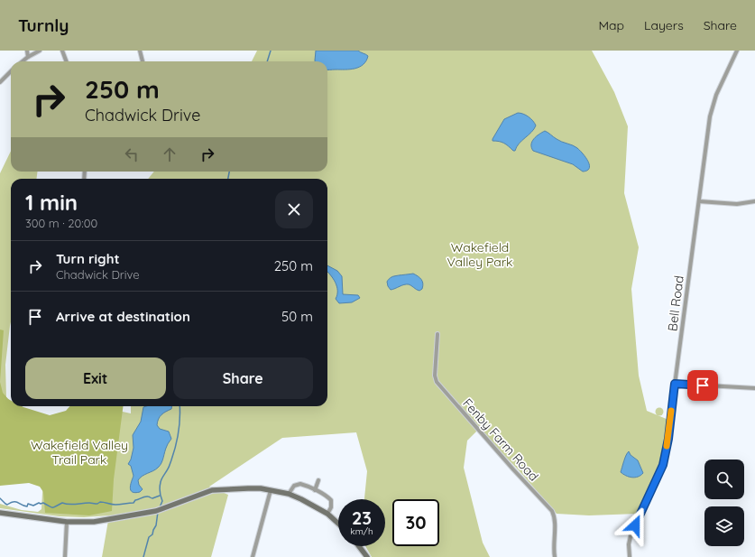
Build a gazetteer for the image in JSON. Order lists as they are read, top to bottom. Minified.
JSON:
{"streets":{"street":["Bell Road","Fenby Farm Road"]},"parks":["Wakefield Valley Park","Wakefield Valley Trail Park"],"page":{"header":"Turnly","nav":["Map","Layers","Share"],"turn":["250 m","Chadwick Drive"],"heading":["1 min","300 m · 20:00"],"list":[{"name":"Turn right","note":"Chadwick Drive","value":"250 m"},{"name":"Arrive at destination","value":"50 m"}],"buttons":["Exit","Share"],"speed":"23 km/h","limit":"30"}}
